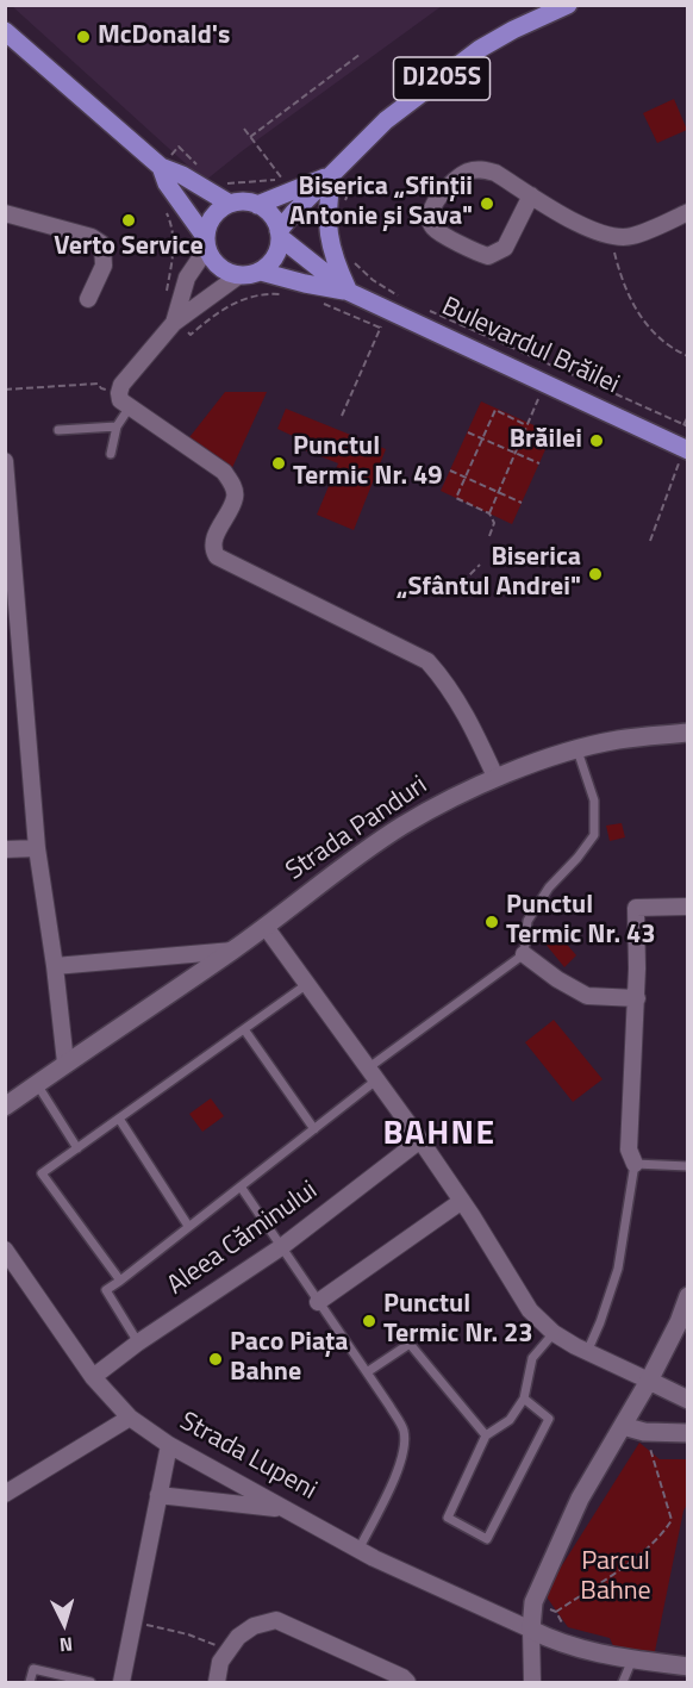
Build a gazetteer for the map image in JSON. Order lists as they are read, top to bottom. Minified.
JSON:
{"streets":{"main road":["DJ205S","Bulevardul Brăilei"],"street":["Strada Panduri","Aleea Căminului","Strada Lupeni"]},"crossings":[["Aleea Căminului","Strada Lupeni"]],"districts":["BAHNE"],"parks":["Parcul Bahne"],"places":["McDonald's","Biserica „Sfinții Antonie și Sava\"","Verto Service","Brăilei","Punctul Termic Nr. 49","Biserica „Sfântul Andrei\"","Punctul Termic Nr. 43","Punctul Termic Nr. 23","Paco Piața Bahne"],"north":"bottom"}
